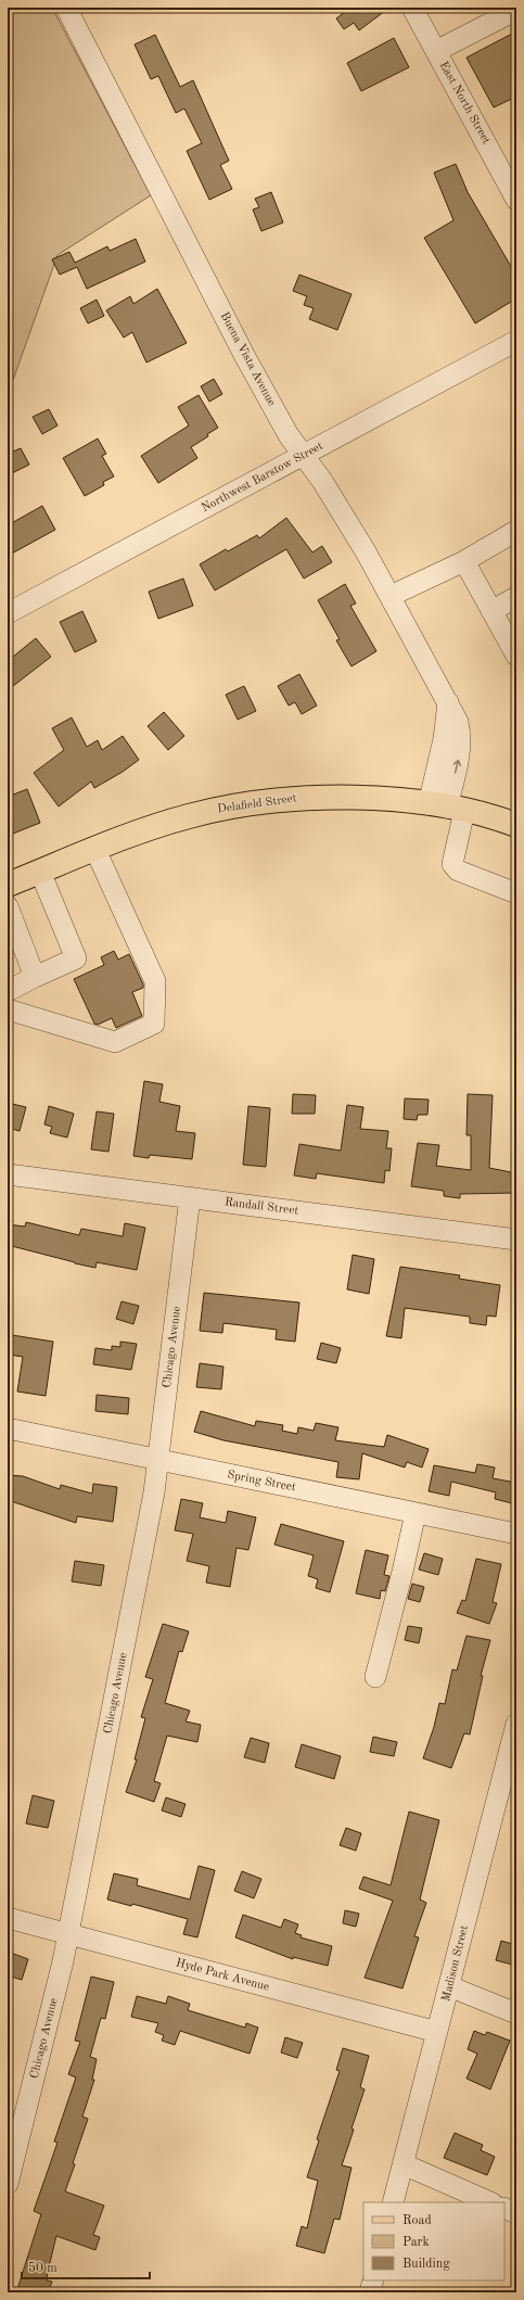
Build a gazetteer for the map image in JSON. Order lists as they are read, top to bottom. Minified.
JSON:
{"streets":{"main road":["Delafield Street"],"street":["East North Street","Buena Vista Avenue","Northwest Barstow Street","Randall Street","Chicago Avenue","Spring Street","Madison Street","Hyde Park Avenue"]},"crossings":[["Buena Vista Avenue","Northwest Barstow Street"],["Buena Vista Avenue","Delafield Street"],["Randall Street","Chicago Avenue"],["Chicago Avenue","Spring Street"],["Chicago Avenue","Hyde Park Avenue"],["Madison Street","Hyde Park Avenue"]],"legend":["Road","Park","Building"],"scale_bar":"50 m"}
